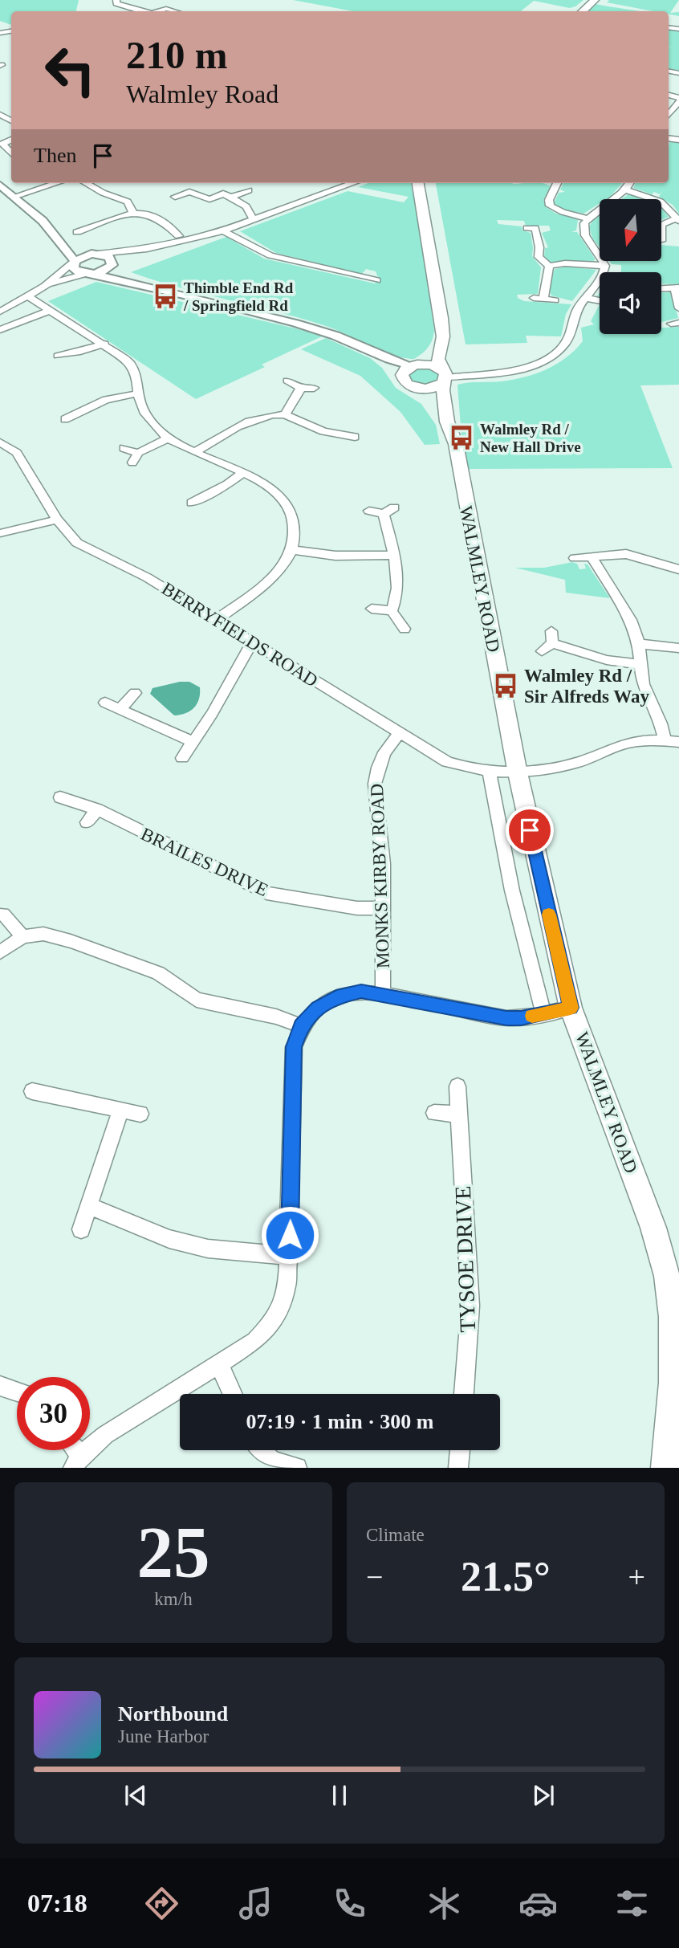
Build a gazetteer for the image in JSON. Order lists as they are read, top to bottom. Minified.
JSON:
{"streets":{"main road":["WALMLEY ROAD"],"street":["BERRYFIELDS ROAD","BRAILES DRIVE","MONKS KIRBY ROAD","TYSOE DRIVE"]},"crossings":[["WALMLEY ROAD","BERRYFIELDS ROAD"],["BERRYFIELDS ROAD","MONKS KIRBY ROAD"],["BRAILES DRIVE","MONKS KIRBY ROAD"]],"places":{"bus stop":["Thimble End Rd / Springfield Rd","Walmley Rd / New Hall Drive","Walmley Rd / Sir Alfreds Way"]},"north":"bottom","page":{"turn":["210 m","Walmley Road"],"then":"Then","limit":"30","trip":"07:19 · 1 min · 300 m","tile":[["25","km/h"],"Climate"],"heat":["−","21.5°","+"],"song":["Northbound","June Harbor"],"tabs":"07:18"}}
